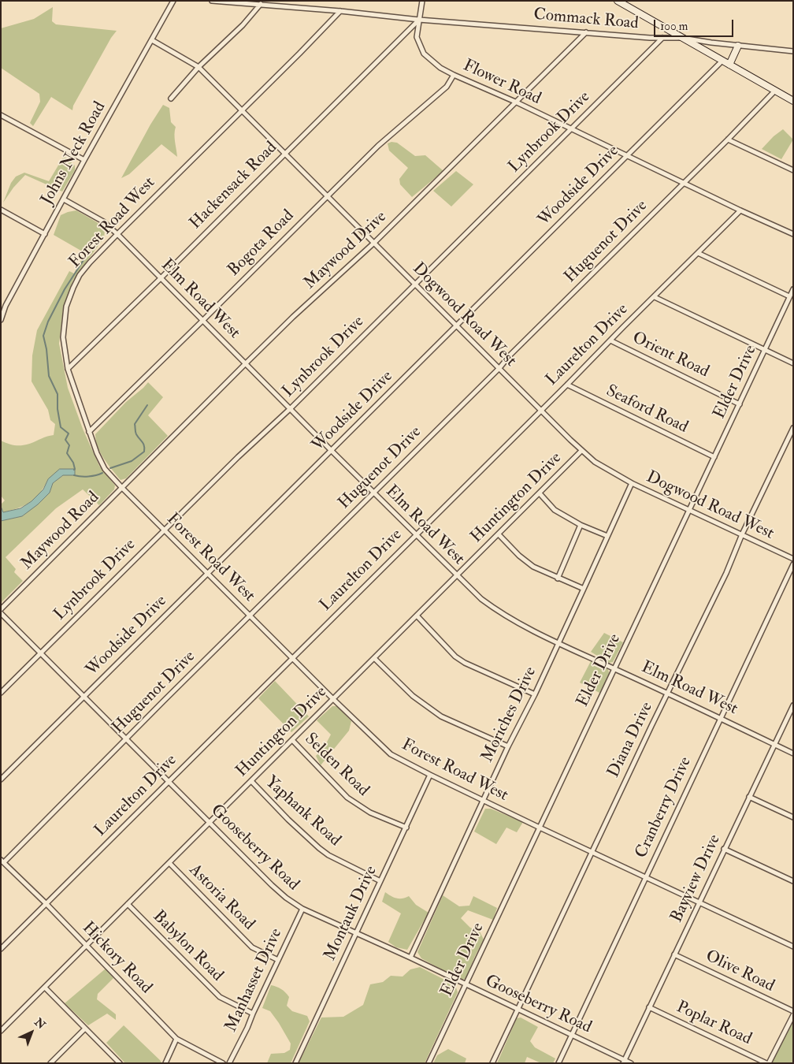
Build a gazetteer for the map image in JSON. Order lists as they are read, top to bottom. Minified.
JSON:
{"streets":{"street":["Commack Road","Flower Road","Lynbrook Drive","Johns Neck Road","Hackensack Road","Woodside Drive","Forest Road West","Huguenot Drive","Bogota Road","Maywood Drive","Elm Road West","Dogwood Road West","Laurelton Drive","Orient Road","Elder Drive","Seaford Road","Huntington Drive","Maywood Road","Moriches Drive","Diana Drive","Selden Road","Cranberry Drive","Yaphank Road","Gooseberry Road","Bayview Drive","Astoria Road","Montauk Drive","Babylon Road","Hickory Road","Olive Road","Manhasset Drive","Poplar Road"]},"crossings":[["Commack Road","Flower Road"],["Commack Road","Lynbrook Drive"],["Commack Road","Hackensack Road"],["Commack Road","Forest Road West"],["Commack Road","Maywood Drive"],["Flower Road","Lynbrook Drive"],["Flower Road","Hackensack Road"],["Flower Road","Woodside Drive"],["Flower Road","Huguenot Drive"],["Flower Road","Bogota Road"],["Flower Road","Maywood Drive"],["Flower Road","Laurelton Drive"],["Lynbrook Drive","Forest Road West"],["Lynbrook Drive","Elm Road West"],["Lynbrook Drive","Dogwood Road West"],["Lynbrook Drive","Gooseberry Road"],["Johns Neck Road","Elm Road West"],["Johns Neck Road","Dogwood Road West"],["Hackensack Road","Forest Road West"],["Hackensack Road","Elm Road West"],["Hackensack Road","Dogwood Road West"],["Woodside Drive","Forest Road West"],["Woodside Drive","Elm Road West"],["Woodside Drive","Dogwood Road West"],["Woodside Drive","Gooseberry Road"],["Forest Road West","Huguenot Drive"],["Forest Road West","Bogota Road"],["Forest Road West","Maywood Drive"],["Forest Road West","Elm Road West"],["Forest Road West","Dogwood Road West"],["Forest Road West","Laurelton Drive"],["Forest Road West","Elder Drive"],["Forest Road West","Huntington Drive"],["Forest Road West","Maywood Road"],["Forest Road West","Moriches Drive"],["Forest Road West","Diana Drive"],["Forest Road West","Cranberry Drive"],["Forest Road West","Bayview Drive"],["Forest Road West","Montauk Drive"],["Huguenot Drive","Elm Road West"],["Huguenot Drive","Dogwood Road West"],["Huguenot Drive","Gooseberry Road"],["Huguenot Drive","Hickory Road"],["Bogota Road","Elm Road West"],["Bogota Road","Dogwood Road West"],["Maywood Drive","Elm Road West"],["Maywood Drive","Dogwood Road West"],["Maywood Drive","Maywood Road"],["Elm Road West","Laurelton Drive"],["Elm Road West","Elder Drive"],["Elm Road West","Huntington Drive"],["Elm Road West","Moriches Drive"],["Elm Road West","Diana Drive"],["Elm Road West","Cranberry Drive"],["Elm Road West","Bayview Drive"],["Dogwood Road West","Laurelton Drive"],["Dogwood Road West","Elder Drive"],["Dogwood Road West","Huntington Drive"],["Dogwood Road West","Moriches Drive"],["Dogwood Road West","Diana Drive"],["Laurelton Drive","Orient Road"],["Laurelton Drive","Seaford Road"],["Laurelton Drive","Gooseberry Road"],["Laurelton Drive","Hickory Road"],["Orient Road","Elder Drive"],["Elder Drive","Seaford Road"],["Elder Drive","Gooseberry Road"],["Huntington Drive","Selden Road"],["Huntington Drive","Yaphank Road"],["Huntington Drive","Gooseberry Road"],["Huntington Drive","Astoria Road"],["Huntington Drive","Babylon Road"],["Huntington Drive","Hickory Road"],["Moriches Drive","Gooseberry Road"],["Diana Drive","Gooseberry Road"],["Selden Road","Montauk Drive"],["Cranberry Drive","Gooseberry Road"],["Yaphank Road","Montauk Drive"],["Gooseberry Road","Bayview Drive"],["Gooseberry Road","Montauk Drive"],["Gooseberry Road","Manhasset Drive"],["Bayview Drive","Olive Road"],["Bayview Drive","Poplar Road"],["Astoria Road","Manhasset Drive"],["Babylon Road","Manhasset Drive"]],"scale_bar":"100 m","north":"top right"}
